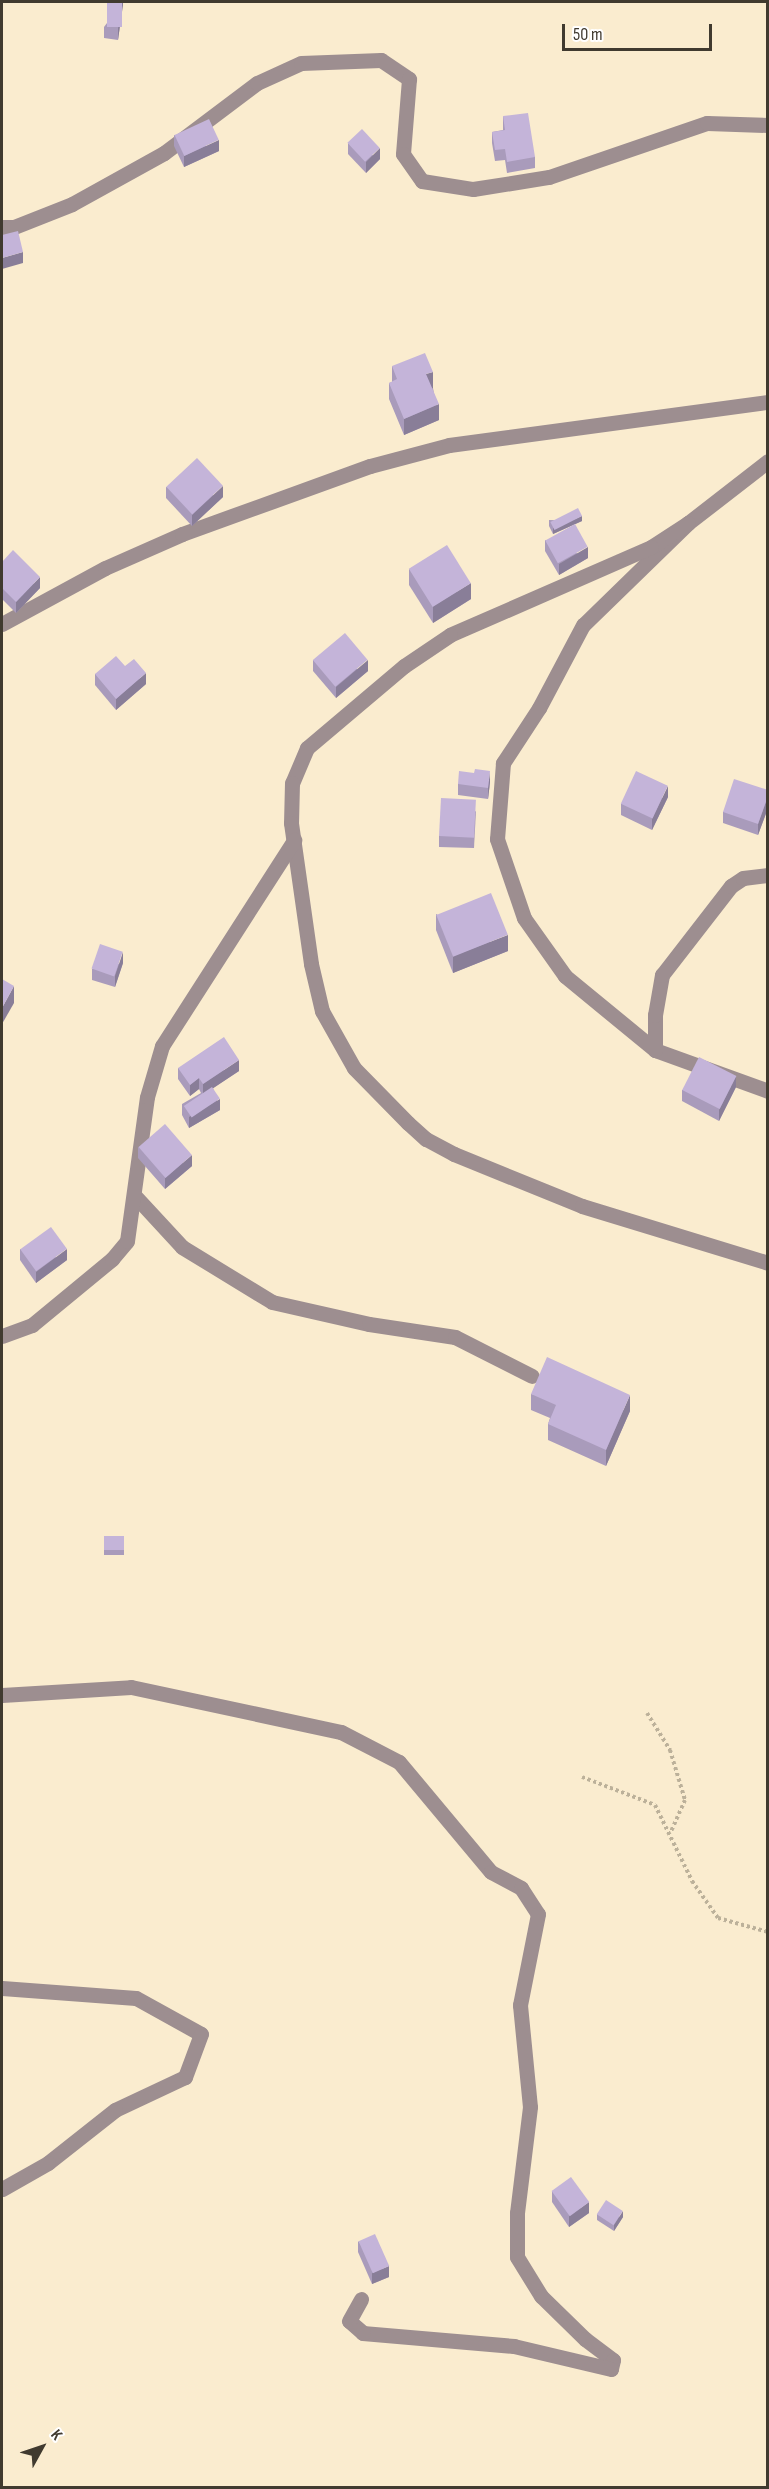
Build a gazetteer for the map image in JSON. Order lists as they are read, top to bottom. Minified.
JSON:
{"scale_bar":"50 m","north":"top right"}
